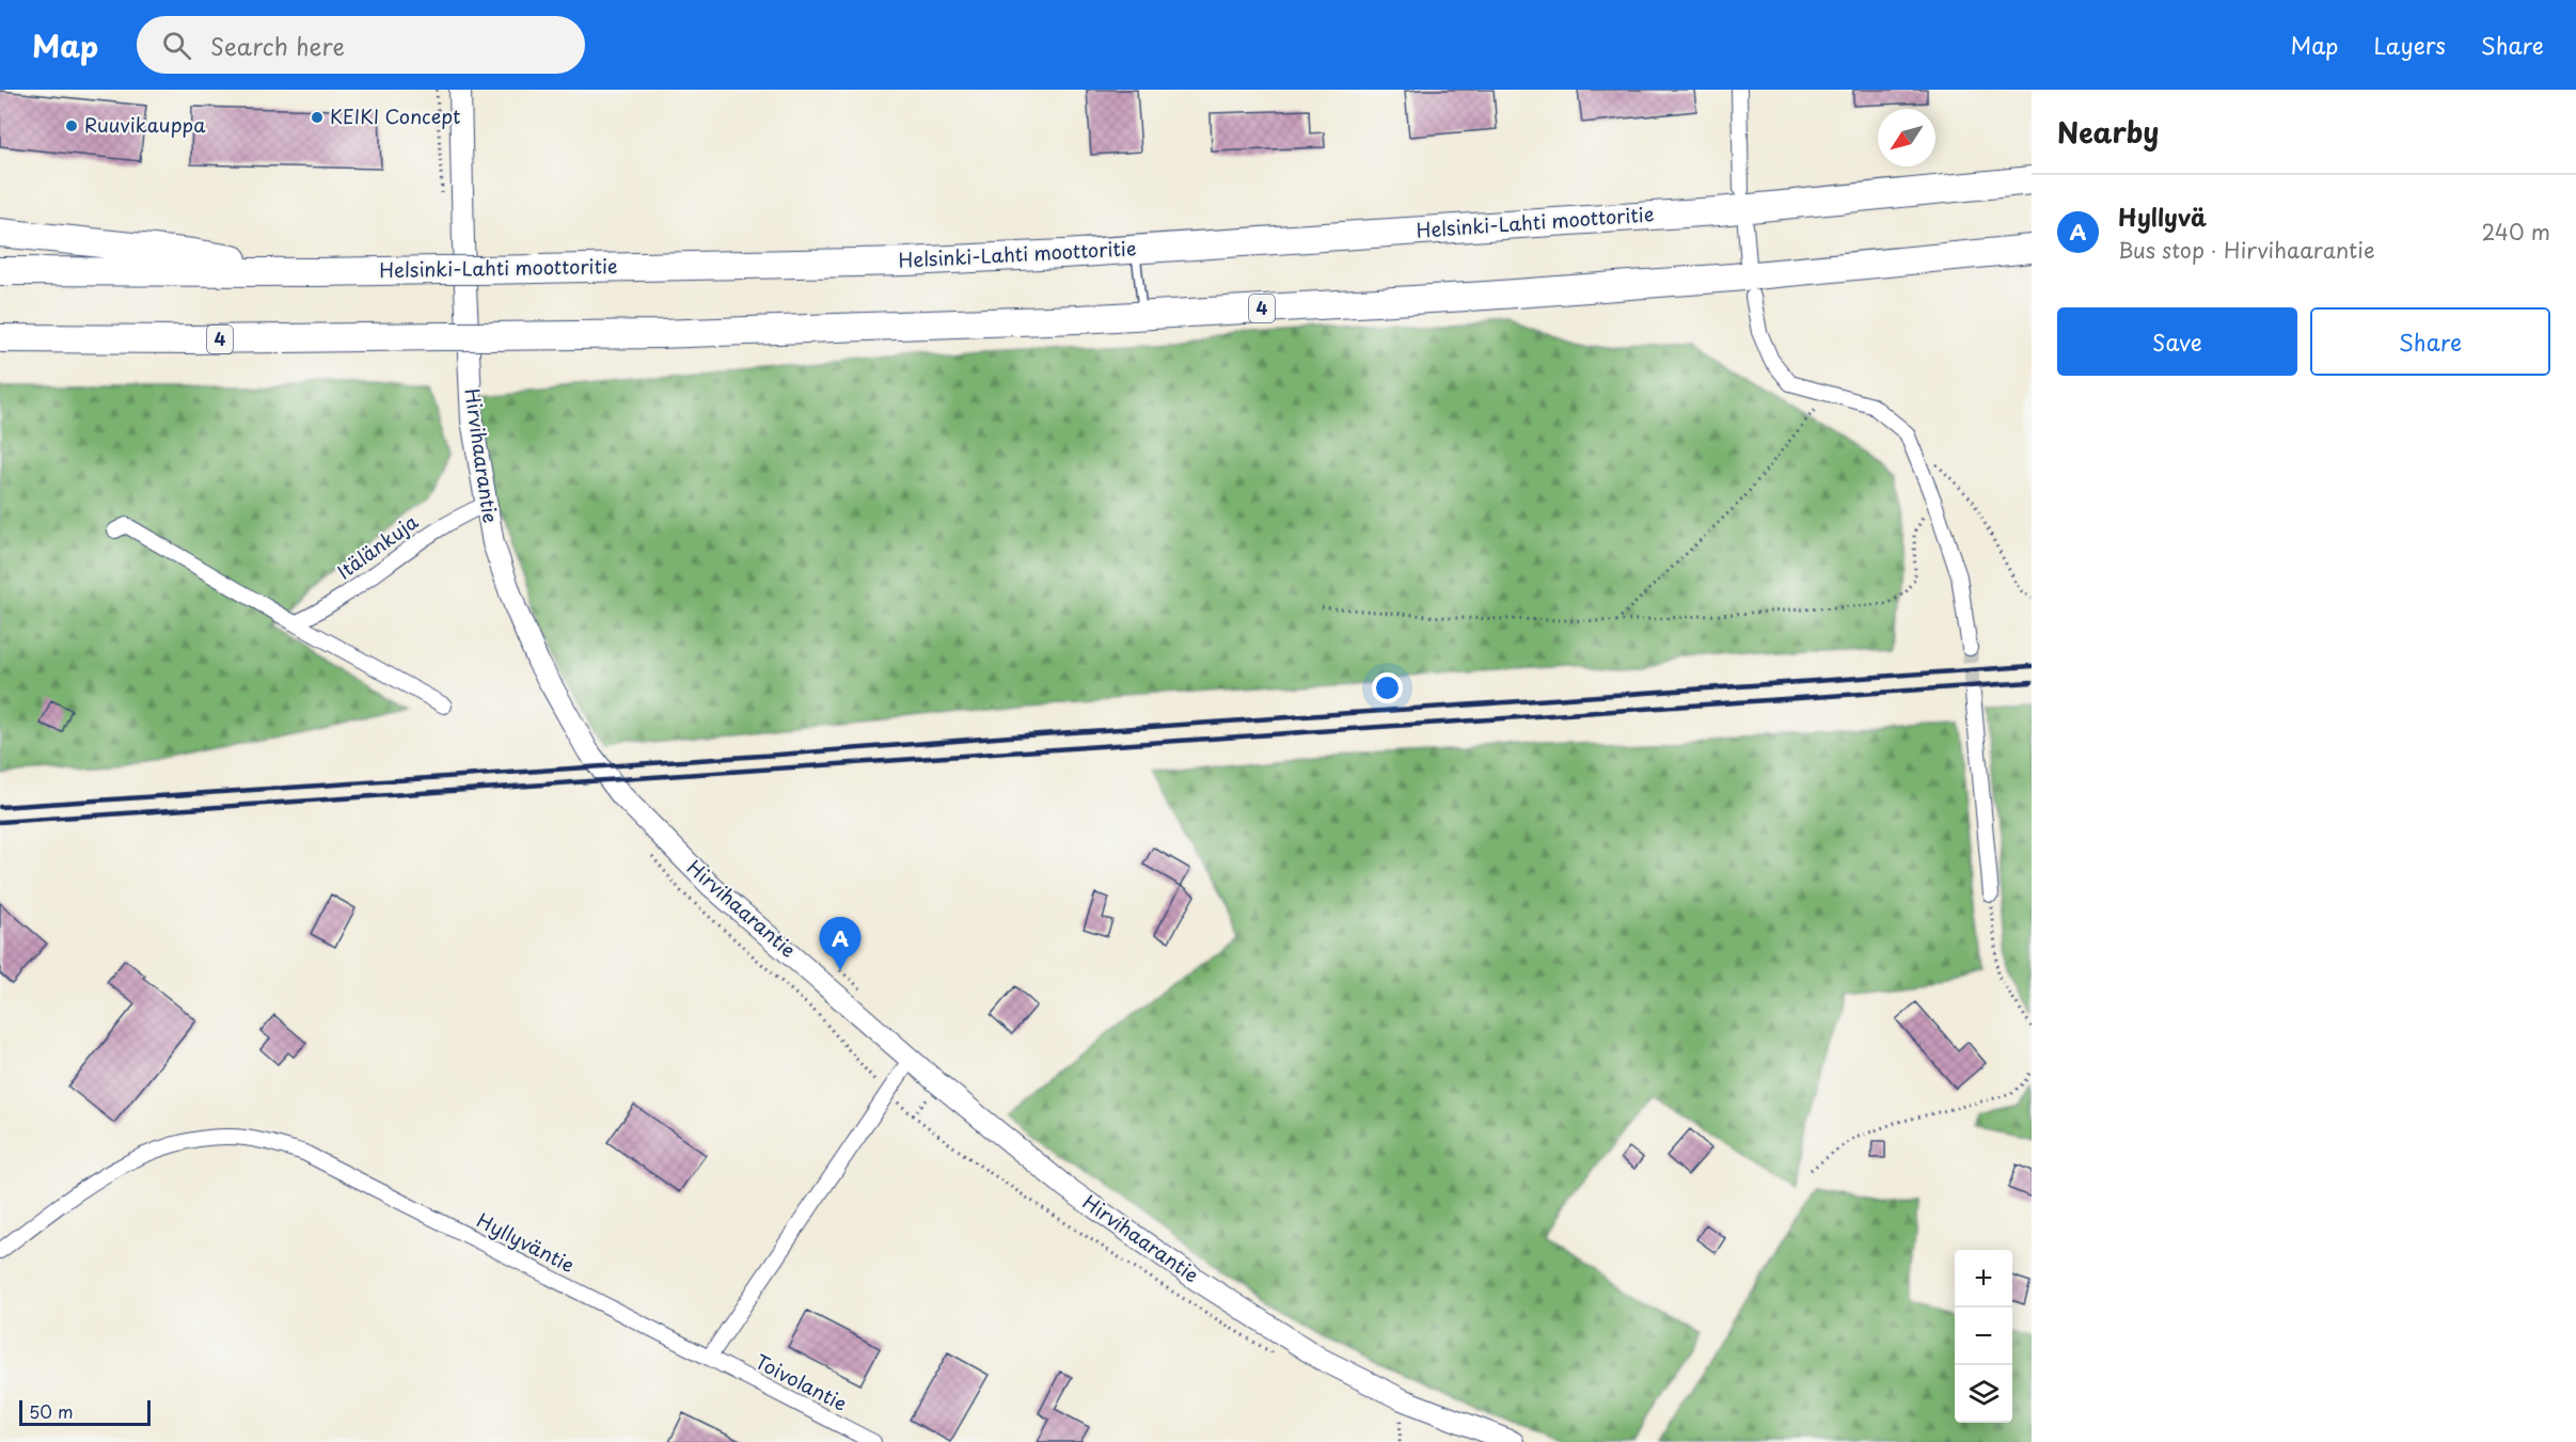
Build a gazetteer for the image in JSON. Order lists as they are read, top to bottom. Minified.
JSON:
{"streets":{"highway":["Helsinki-Lahti moottoritie","4"],"street":["Hirvihaarantie","Itälänkuja","Hyllyväntie","Toivolantie"]},"crossings":[["Hirvihaarantie","Itälänkuja"],["Hyllyväntie","Toivolantie"]],"places":["KEIKI Concept","Ruuvikauppa"],"scale_bar":"50 m","north":"bottom left","page":{"header":"Map","search":"Search here","nav":["Map","Layers","Share"],"heading":"Nearby","list":[{"mark":"A","name":"Hyllyvä","note":"Bus stop · Hirvihaarantie","value":"240 m"}],"buttons":["Save","Share"],"pins":"A","map_buttons":["+","−"],"scale":"50 m"}}
